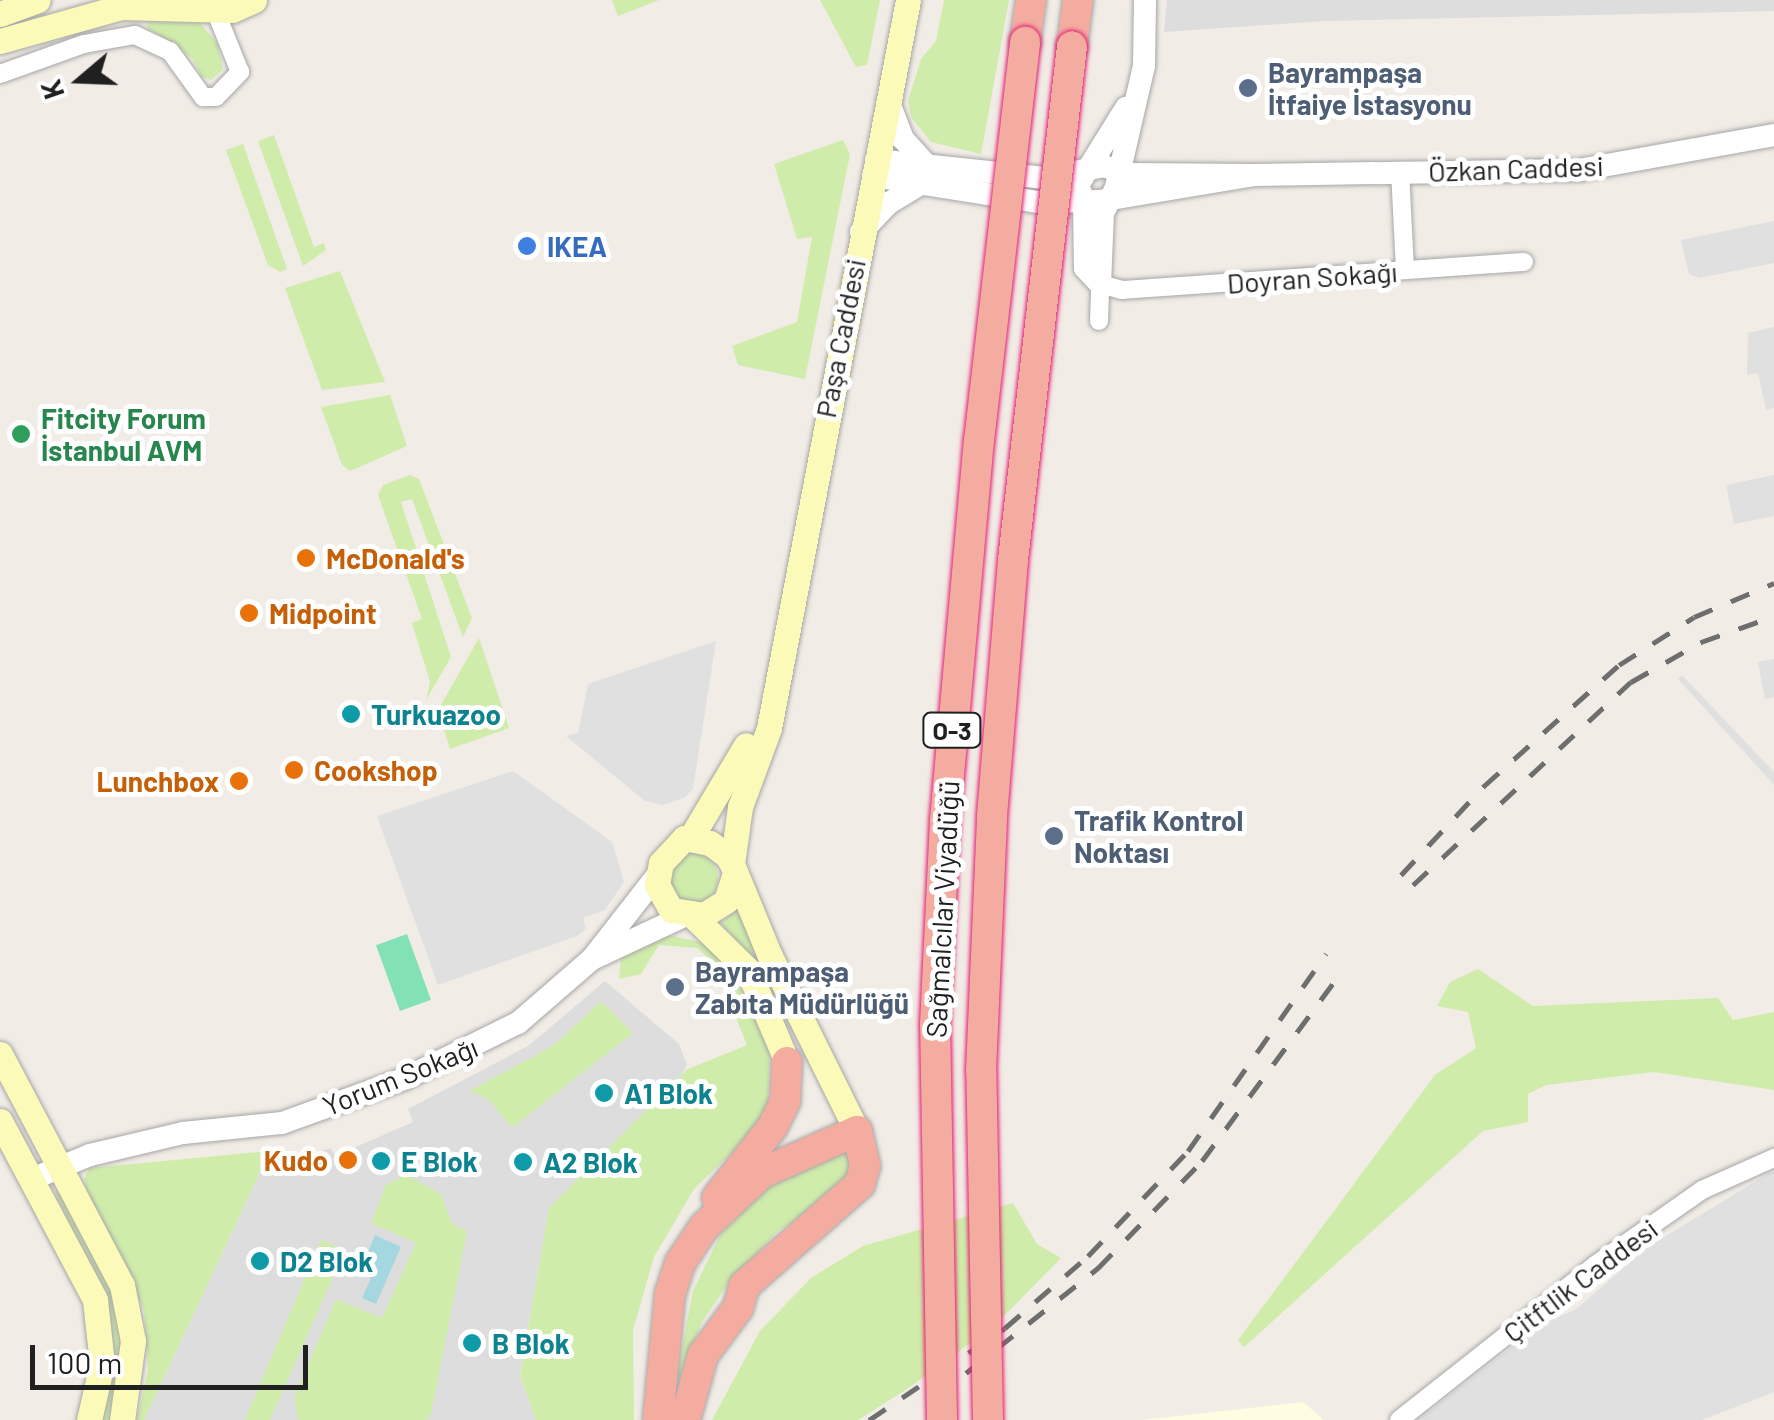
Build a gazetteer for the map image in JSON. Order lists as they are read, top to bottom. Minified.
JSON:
{"streets":{"highway":["O-3","Sağmalcılar Viyadüğü"],"main road":["Paşa Caddesi"],"street":["Özkan Caddesi","Doyran Sokağı","Yorum Sokağı","Çitftlik Caddesi"]},"crossings":[["Paşa Caddesi","Yorum Sokağı"]],"places":["Bayrampaşa İtfaiye İstasyonu","IKEA","Fitcity Forum İstanbul AVM","McDonald's","Midpoint","Turkuazoo","Cookshop","Lunchbox","Trafik Kontrol Noktası","Bayrampaşa Zabıta Müdürlüğü","A1 Blok","Kudo","E Blok","A2 Blok","D2 Blok","B Blok"],"scale_bar":"100 m","north":"left"}
